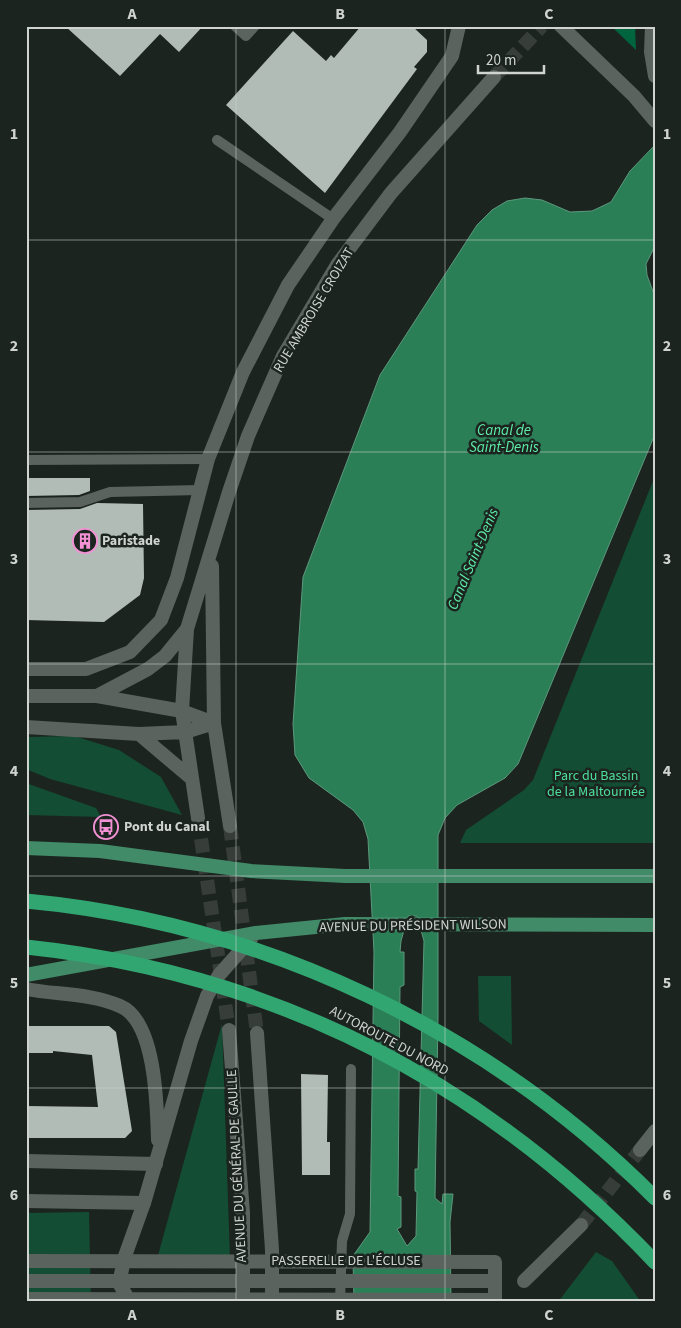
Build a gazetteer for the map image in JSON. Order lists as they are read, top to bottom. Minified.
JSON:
{"streets":{"highway":["AUTOROUTE DU NORD"],"main road":["AVENUE DU PRÉSIDENT WILSON"],"street":["RUE AMBROISE CROIZAT","AVENUE DU GÉNÉRAL DE GAULLE","PASSERELLE DE L'ÉCLUSE"]},"water":["Canal de Saint-Denis","Canal Saint-Denis"],"parks":["Parc du Bassin de la Maltournée"],"places":{"building":["Paristade"],"bus stop":["Pont du Canal"]},"scale_bar":"20 m","grid":{"columns":["A","B","C"],"rows":["1","2","3","4","5","6"]}}
